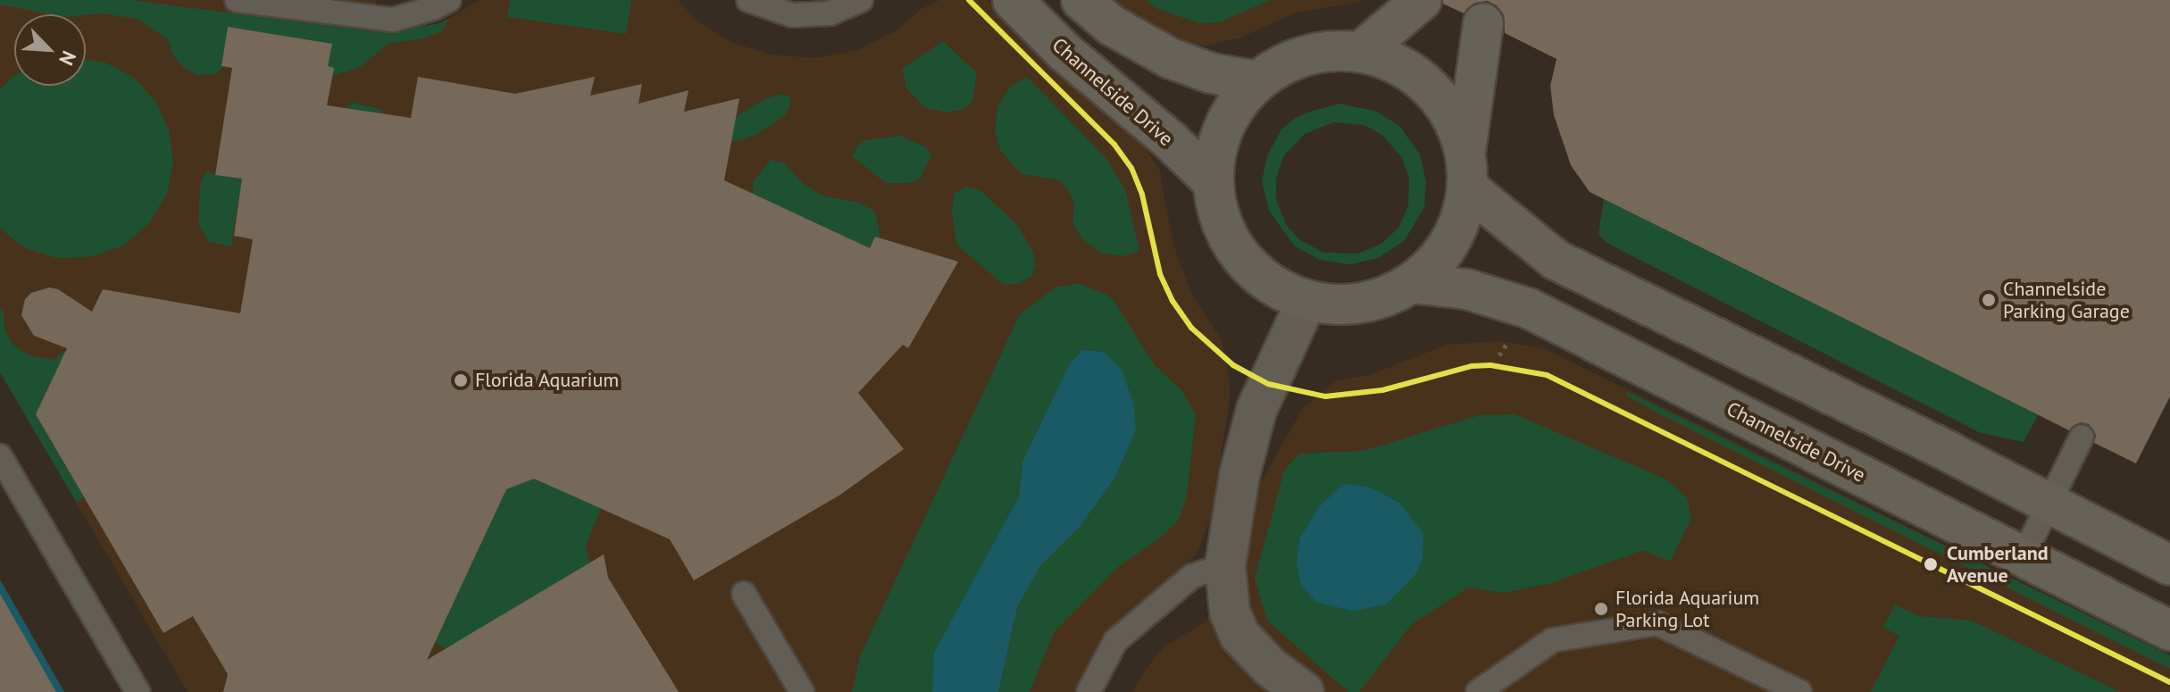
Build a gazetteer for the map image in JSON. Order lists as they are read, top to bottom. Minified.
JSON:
{"streets":{"main road":["Channelside Drive"]},"places":["Channelside Parking Garage","Florida Aquarium","Cumberland Avenue","Florida Aquarium Parking Lot"],"north":"bottom right"}
